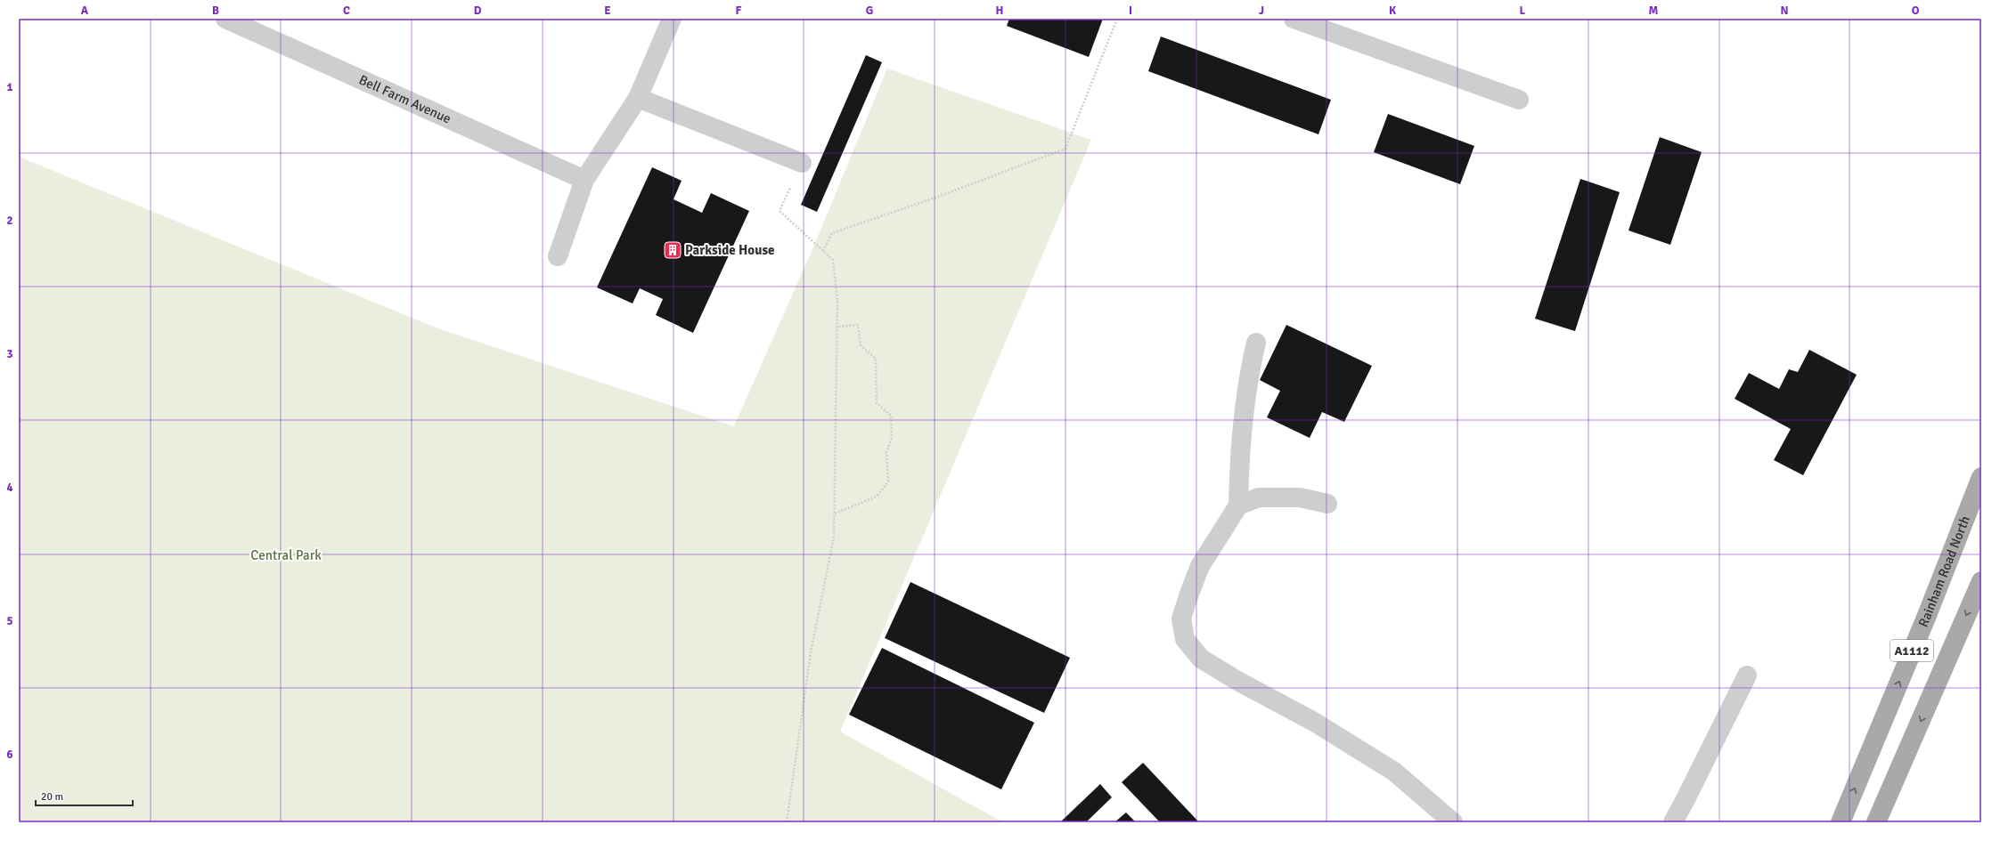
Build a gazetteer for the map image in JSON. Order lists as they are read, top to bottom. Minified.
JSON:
{"streets":{"main road":["Rainham Road North","A1112"],"street":["Bell Farm Avenue"]},"parks":["Central Park"],"places":{"building":["Parkside House"]},"scale_bar":"20 m","grid":{"columns":["A","B","C","D","E","F","G","H","I","J","K","L","M","N","O"],"rows":["1","2","3","4","5","6"]}}
